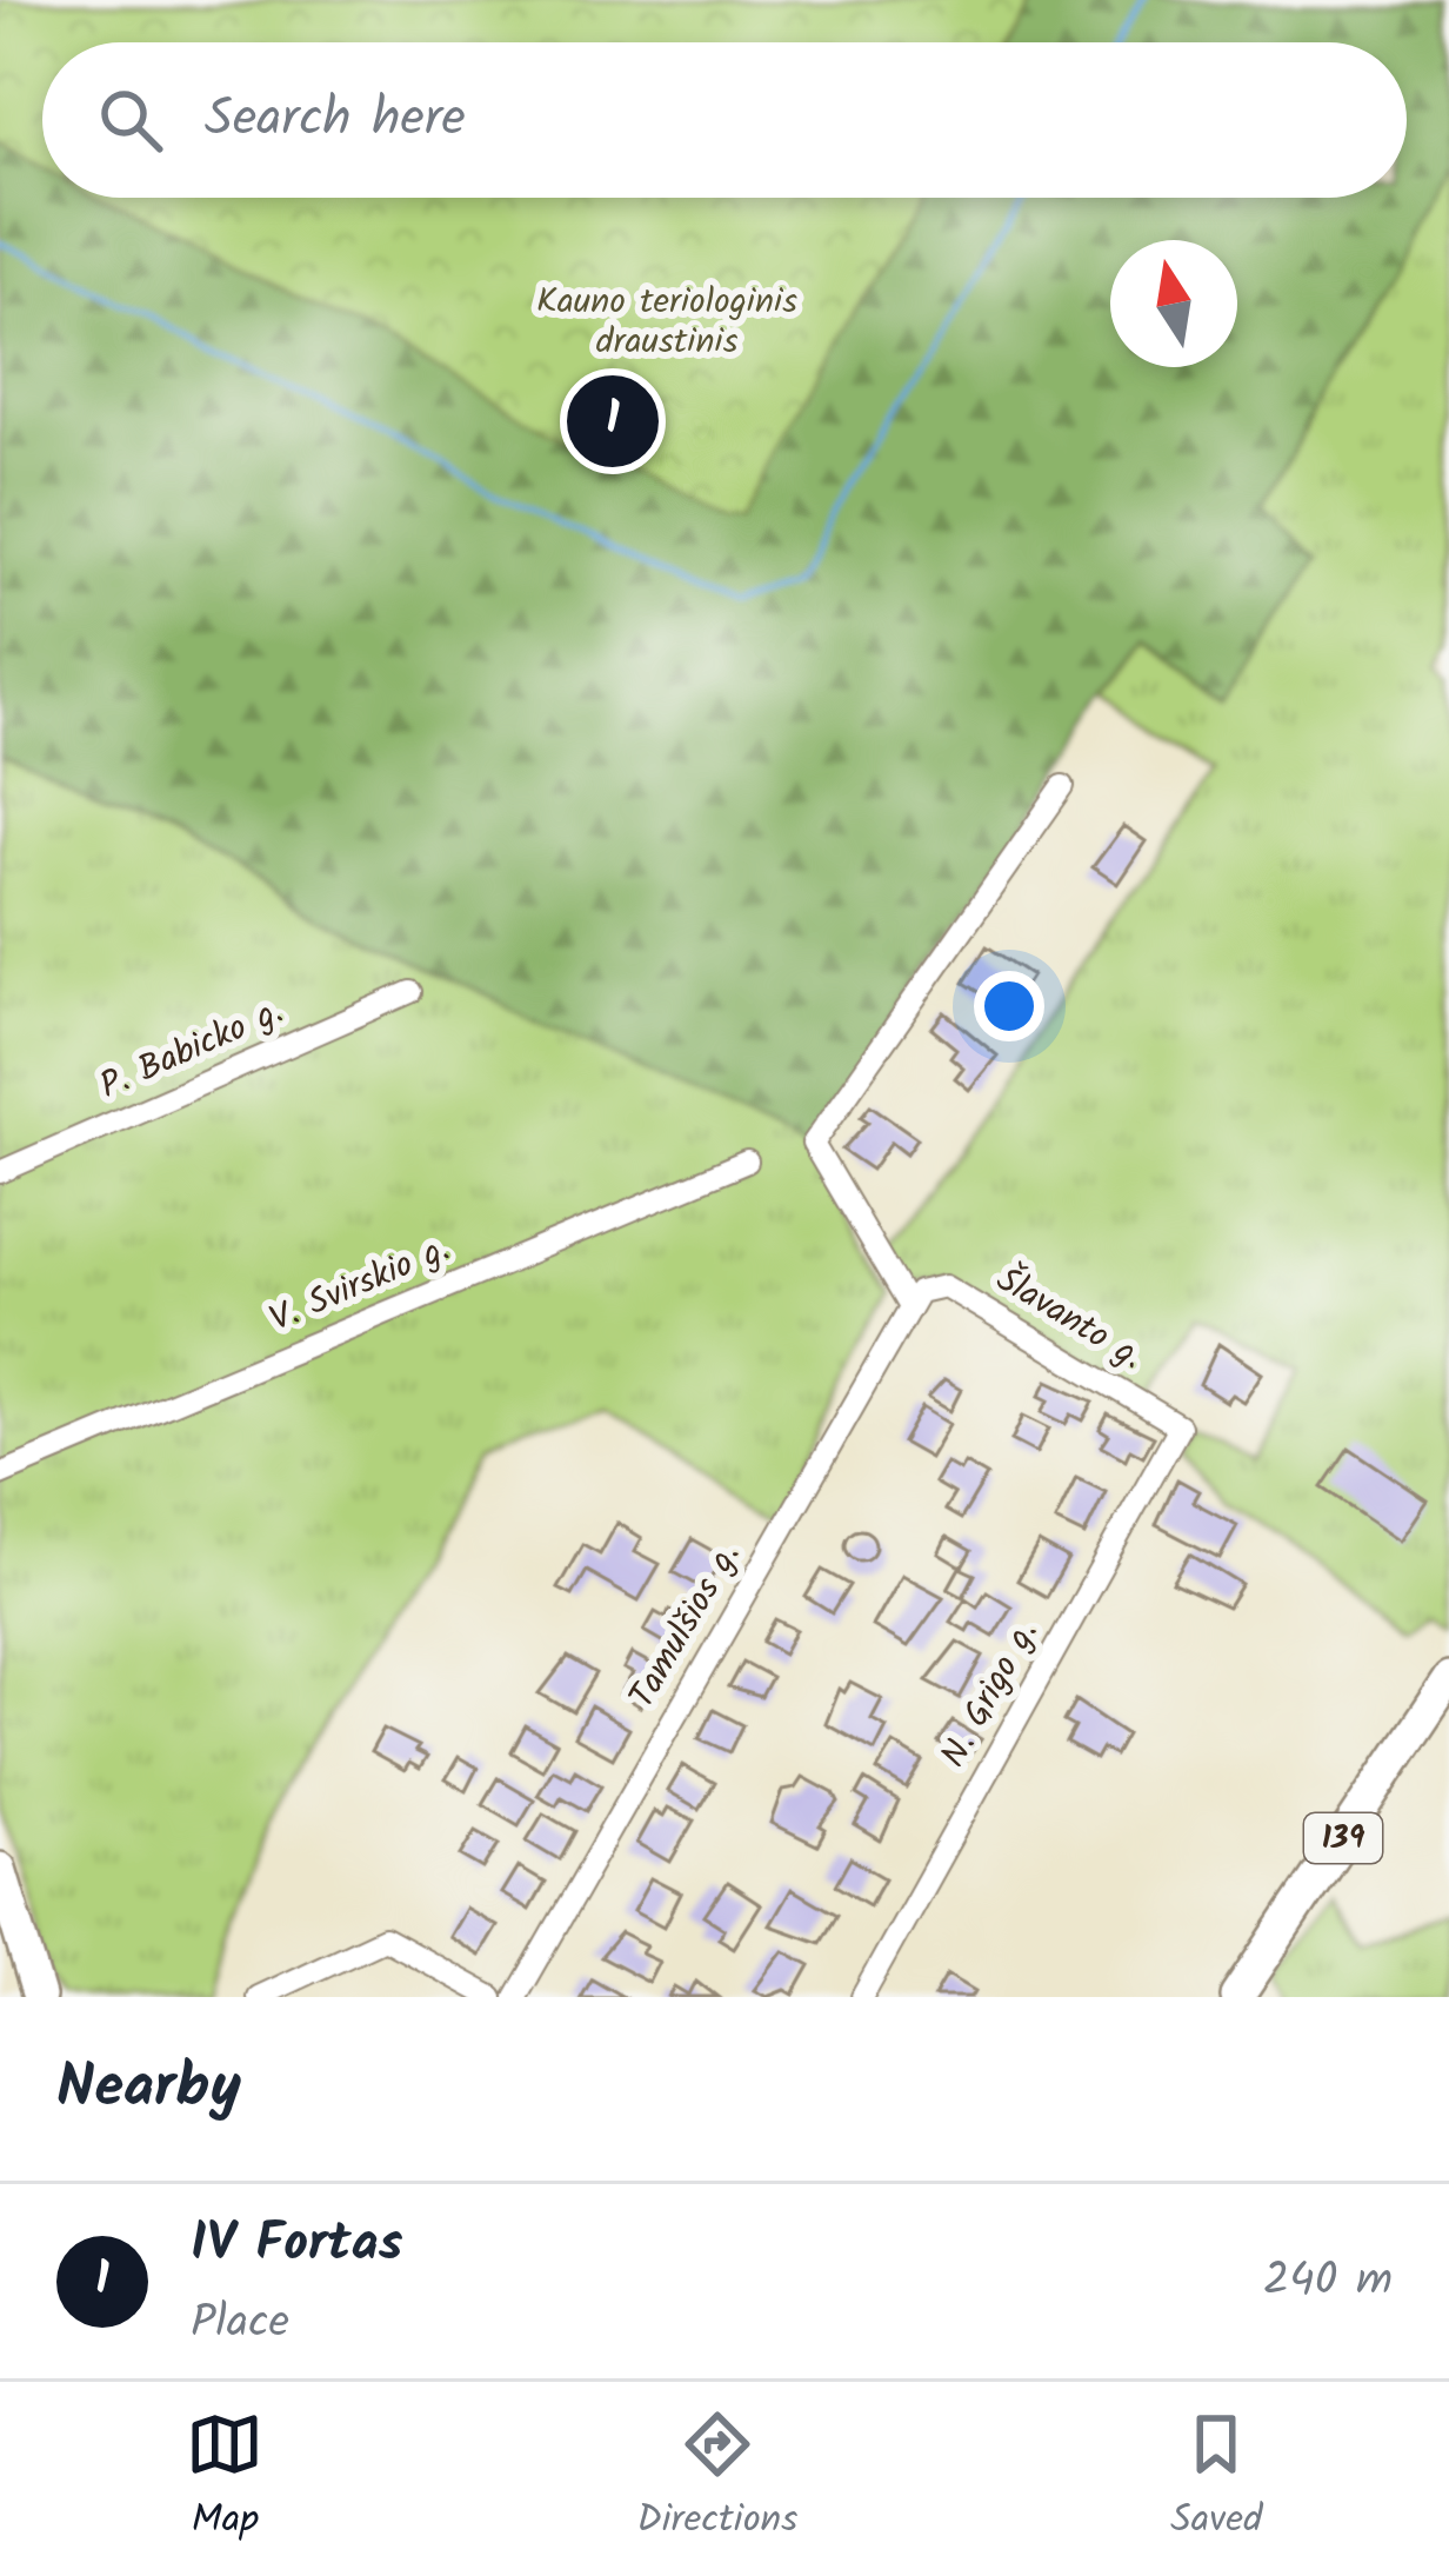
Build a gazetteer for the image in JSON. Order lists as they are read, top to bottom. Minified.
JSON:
{"streets":{"main road":["139"],"street":["P. Babicko g.","V. Svirskio g.","Šlavanto g.","Tamulšios g.","N. Grigo g."]},"crossings":[["Šlavanto g.","Tamulšios g."],["Šlavanto g.","N. Grigo g."]],"parks":["Kauno teriologinis draustinis"],"north":"top","page":{"search":"Search here","pins":"1","heading":"Nearby","list":[{"mark":"1","name":"IV Fortas","note":"Place","value":"240 m"}],"nav":["Map","Directions","Saved"]}}
